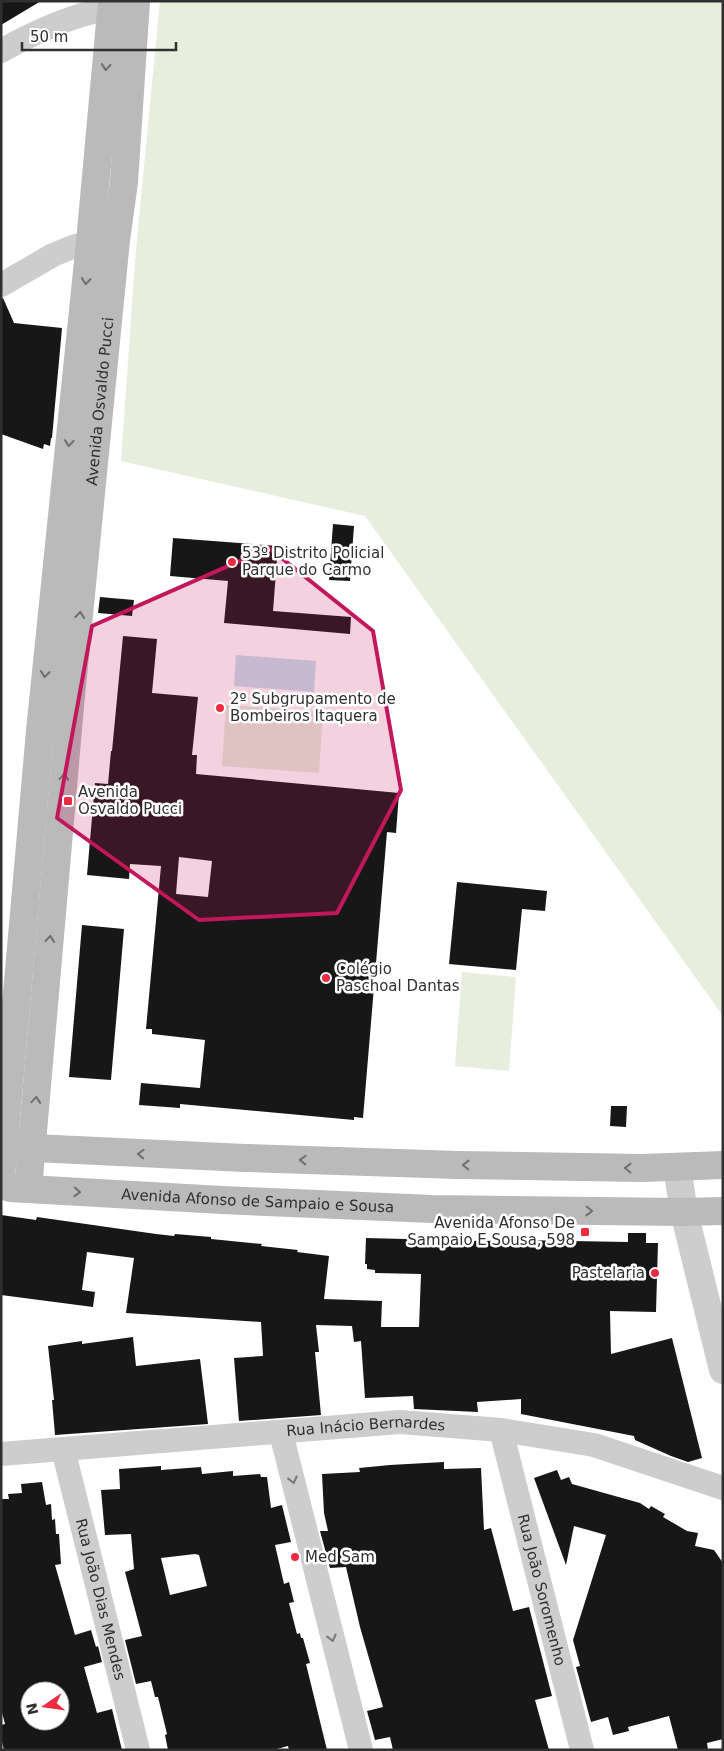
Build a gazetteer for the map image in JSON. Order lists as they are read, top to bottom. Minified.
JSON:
{"streets":{"main road":["Avenida Osvaldo Pucci","Avenida Afonso de Sampaio e Sousa"],"street":["Rua Inácio Bernardes","Rua João Soromenho","Rua João Dias Mendes"]},"crossings":[["Avenida Osvaldo Pucci","Avenida Afonso de Sampaio e Sousa"],["Rua Inácio Bernardes","Rua João Soromenho"],["Rua Inácio Bernardes","Rua João Dias Mendes"]],"places":{"other":["53º Distrito Policial Parque do Carmo","2º Subgrupamento de Bombeiros Itaquera","Colégio Paschoal Dantas","Pastelaria","Med Sam"],"transit":["Avenida Osvaldo Pucci","Avenida Afonso De Sampaio E Sousa, 598"]},"scale_bar":"50 m","north":"left"}
